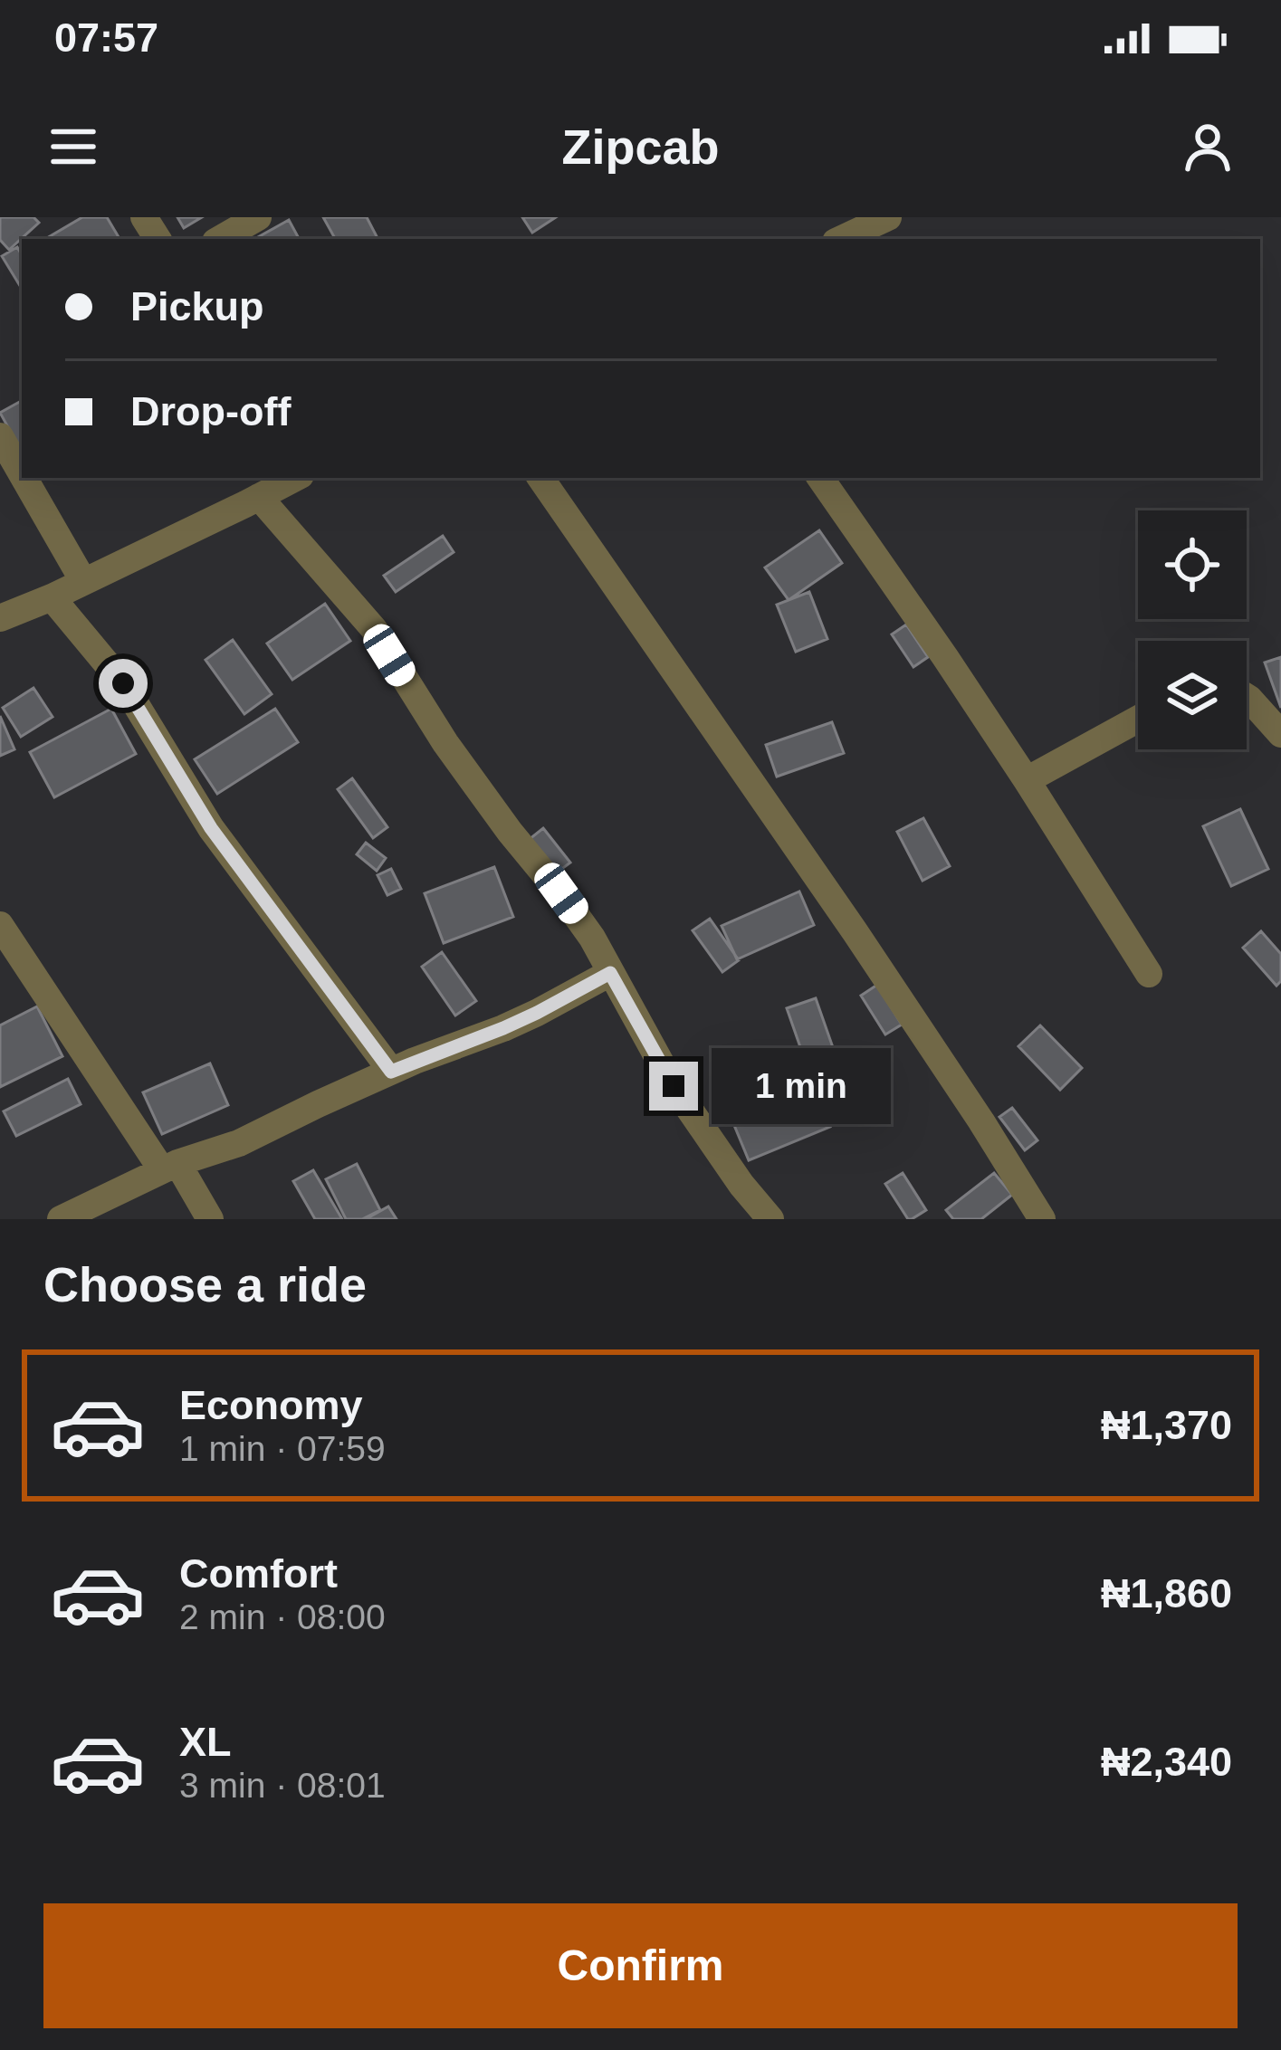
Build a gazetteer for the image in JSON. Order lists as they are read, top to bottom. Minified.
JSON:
{"page":{"status":"07:57","header":"Zipcab","banner":["Pickup","Drop-off"],"bubble":"1 min","heading":"Choose a ride","list":[{"name":"Economy","note":"1 min · 07:59","value":"₦1,370"},{"name":"Comfort","note":"2 min · 08:00","value":"₦1,860"},{"name":"XL","note":"3 min · 08:01","value":"₦2,340"}],"buttons":"Confirm"}}
